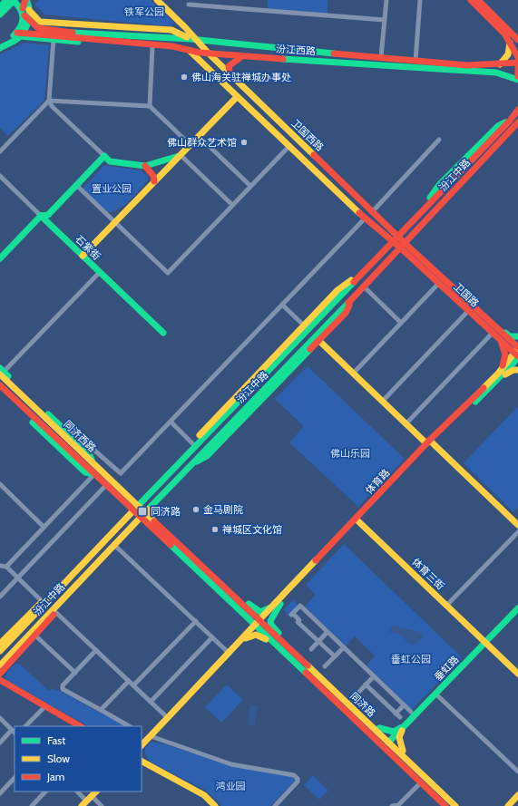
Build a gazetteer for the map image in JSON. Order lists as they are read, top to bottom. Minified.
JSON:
{"streets":{"main road":["汾江西路","卫国西路","汾江中路","石紫街","卫国路","同济西路","体育路","体育三街","垂虹路","同济路"]},"crossings":[["汾江西路","卫国西路"],["卫国西路","汾江中路"],["卫国西路","卫国路"],["汾江中路","卫国路"],["汾江中路","同济西路"],["汾江中路","同济路"],["卫国路","体育路"],["同济西路","同济路"],["体育路","体育三街"],["体育路","同济路"],["体育三街","垂虹路"],["垂虹路","同济路"]],"parks":["铁军公园","置业公园","佛山乐园","垂虹公园","鸿业园"],"places":{"other":["佛山海关驻禅城办事处","佛山群众艺术馆","金马剧院","禅城区文化馆"],"transit":["同济路"]},"legend":["Fast","Slow","Jam"]}
